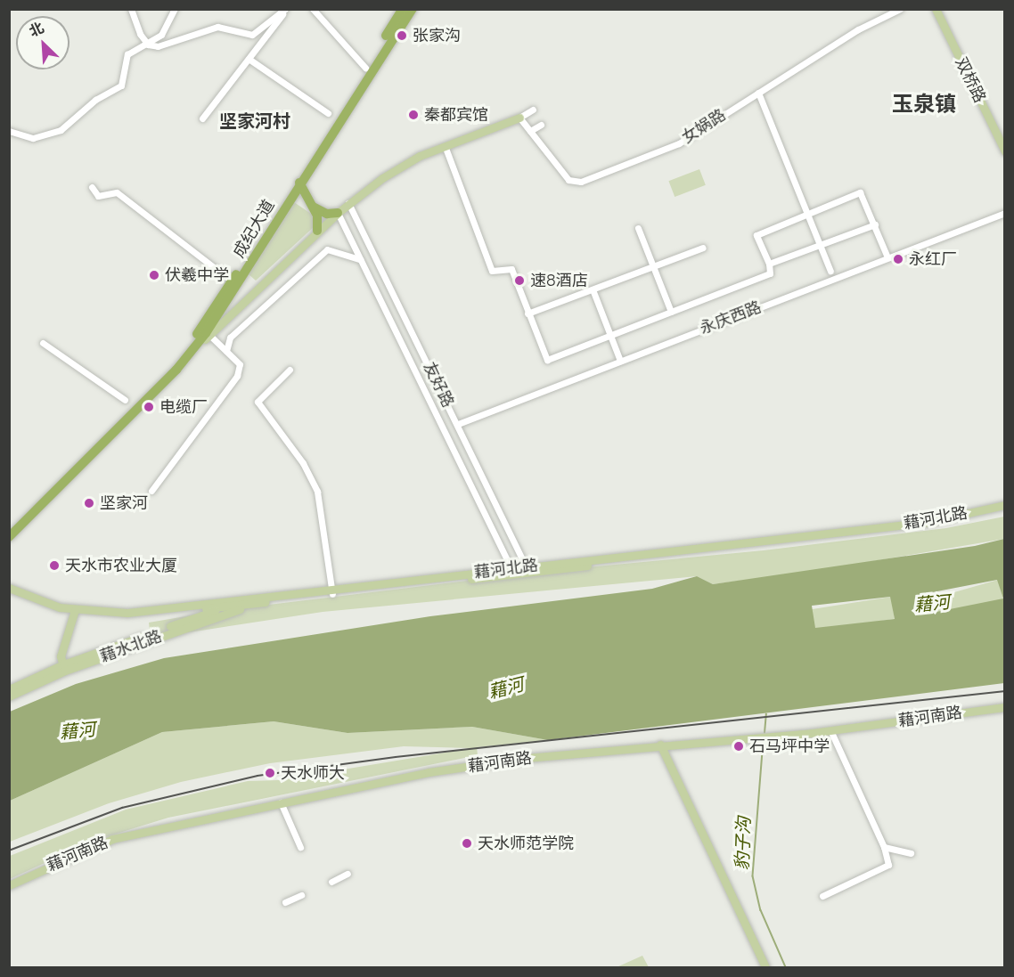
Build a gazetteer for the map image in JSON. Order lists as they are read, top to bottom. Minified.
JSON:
{"streets":{"highway":["成纪大道"],"main road":["双桥路","藉河北路","藉水北路","藉河南路"],"street":["女娲路","永庆西路","友好路"]},"crossings":[["永庆西路","友好路"],["友好路","藉河北路"],["藉河北路","藉水北路"]],"districts":["玉泉镇","坚家河村"],"water":["藉河","豹子沟"],"places":["张家沟","秦都宾馆","永红厂","伏羲中学","速8酒店","电缆厂","坚家河","天水市农业大厦","石马坪中学","天水师大","天水师范学院"],"north":"top left"}
